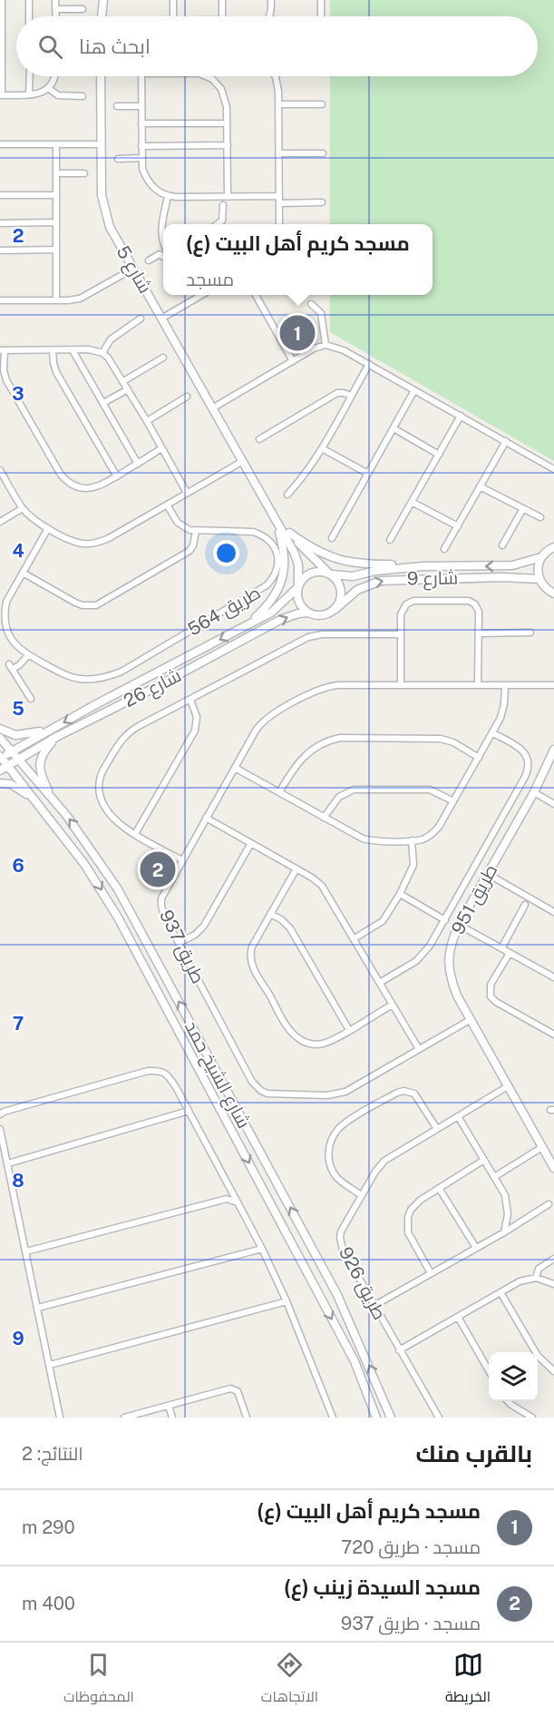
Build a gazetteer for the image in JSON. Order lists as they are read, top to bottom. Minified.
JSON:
{"streets":{"main road":["شارع 5","شارع 9","شارع 26","طريق 951","شارع الشيخ حمد"],"street":["طريق 564","طريق 937","طريق 926"]},"crossings":[["شارع 5","شارع 9"],["شارع 5","شارع 26"],["شارع 9","شارع 26"],["شارع 26","شارع الشيخ حمد"],["طريق 951","طريق 937"],["طريق 951","طريق 926"]],"page":{"search":"ابحث هنا","popup":["مسجد كريم أهل البيت (ع)","مسجد"],"pins":["1","2"],"heading":["بالقرب منك","النتائج: 2"],"list":[{"mark":"1","name":"مسجد كريم أهل البيت (ع)","note":"مسجد · طريق 720","value":"290 m"},{"mark":"2","name":"مسجد السيدة زينب (ع)","note":"مسجد · طريق 937","value":"400 m"}],"nav":["الخريطة","الاتجاهات","المحفوظات"]},"grid":{"rows":["2","3","4","5","6","7","8","9"]}}
